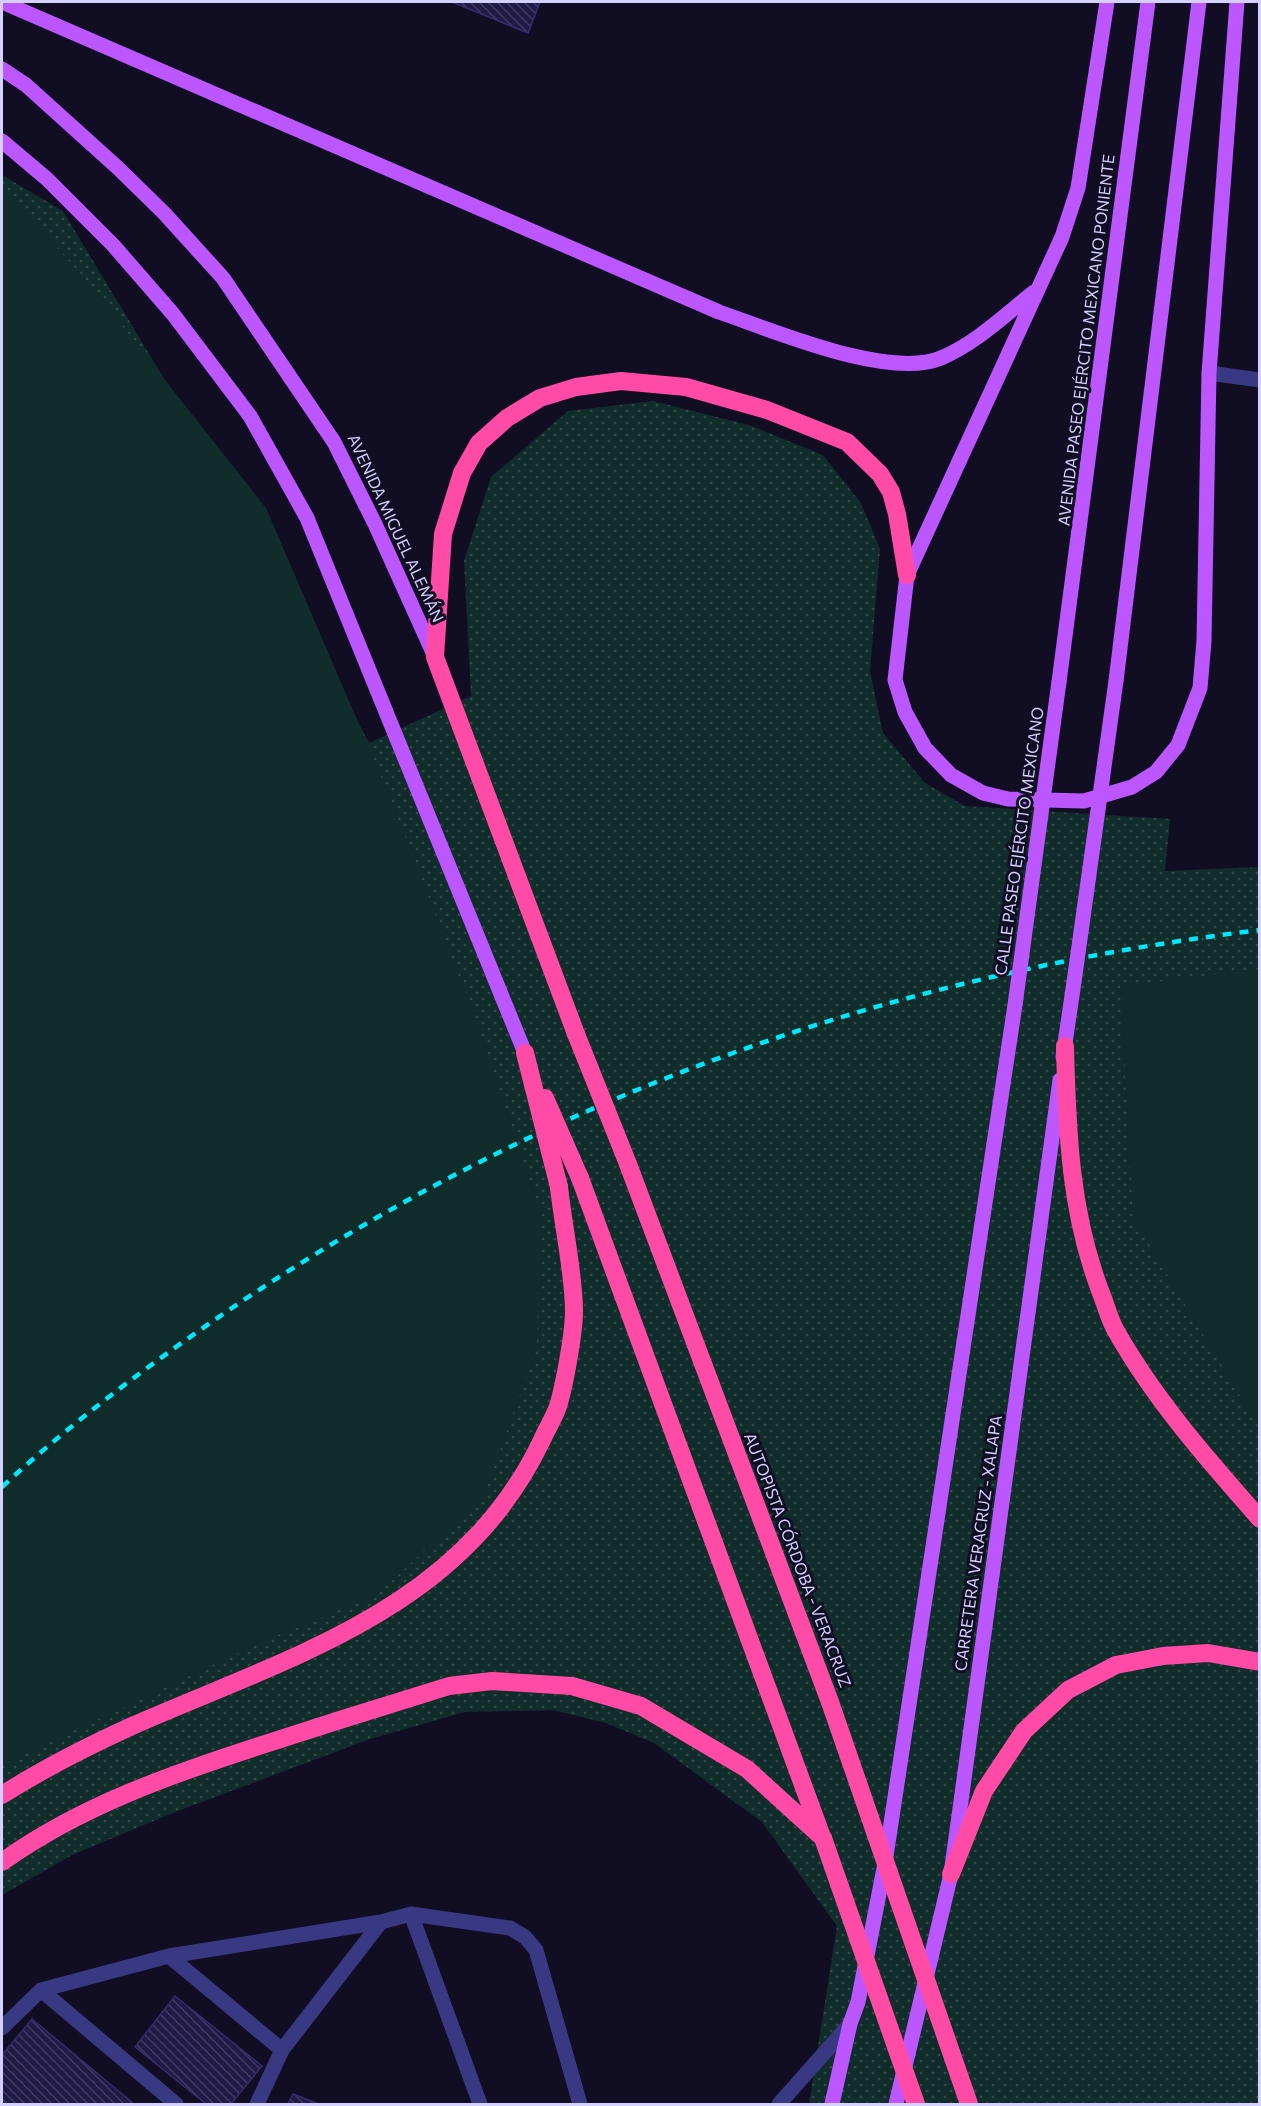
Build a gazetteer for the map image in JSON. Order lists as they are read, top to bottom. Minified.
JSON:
{"streets":{"highway":["AVENIDA MIGUEL ALEMÁN","AUTOPISTA CÓRDOBA - VERACRUZ"],"main road":["AVENIDA PASEO EJÉRCITO MEXICANO PONIENTE","CALLE PASEO EJÉRCITO MEXICANO","CARRETERA VERACRUZ - XALAPA"]},"crossings":[["AVENIDA PASEO EJÉRCITO MEXICANO PONIENTE","CALLE PASEO EJÉRCITO MEXICANO"],["AVENIDA MIGUEL ALEMÁN","AUTOPISTA CÓRDOBA - VERACRUZ"]]}
